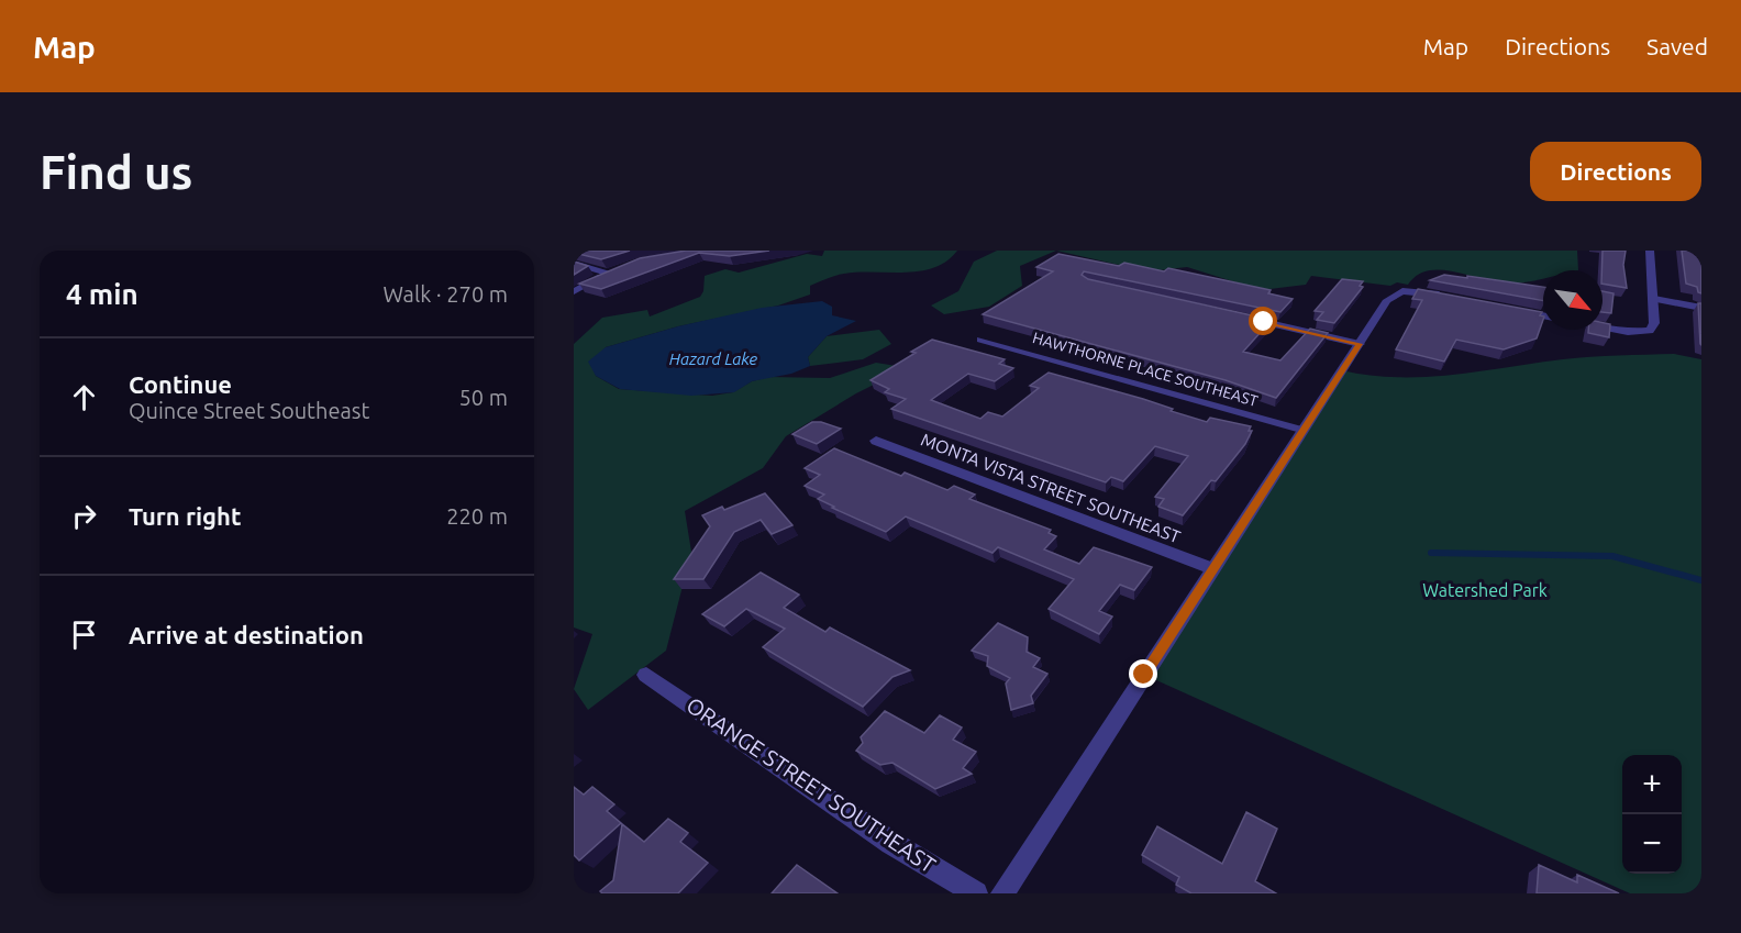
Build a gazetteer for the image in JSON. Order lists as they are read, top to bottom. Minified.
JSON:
{"streets":{"street":["HAWTHORNE PLACE SOUTHEAST","MONTA VISTA STREET SOUTHEAST","ORANGE STREET SOUTHEAST"]},"water":["Hazard Lake"],"parks":["Watershed Park"],"north":"bottom right","page":{"header":"Map","nav":["Map","Directions","Saved"],"buttons":"Directions","title":"Find us","heading":["4 min","Walk · 270 m"],"list":[["Continue","Quince Street Southeast","50 m"],["Turn right","220 m"],"Arrive at destination"],"map_buttons":["+","−"]}}
